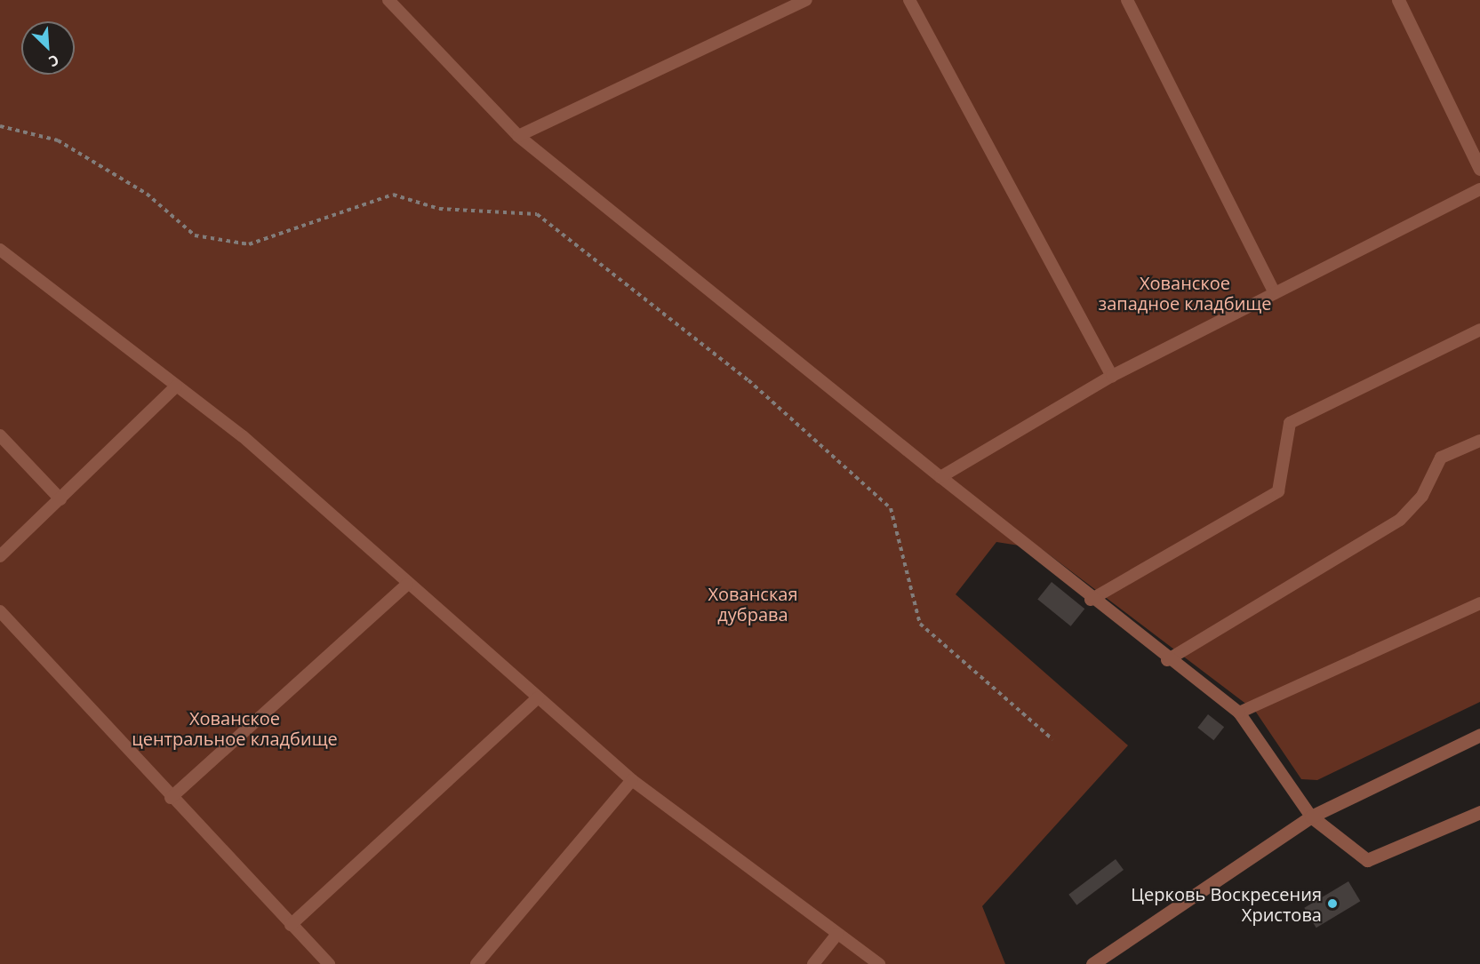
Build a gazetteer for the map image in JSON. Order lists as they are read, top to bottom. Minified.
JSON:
{"parks":["Хованское западное кладбище","Хованская дубрава","Хованское центральное кладбище"],"places":["Церковь Воскресения Христова"],"north":"bottom right"}
